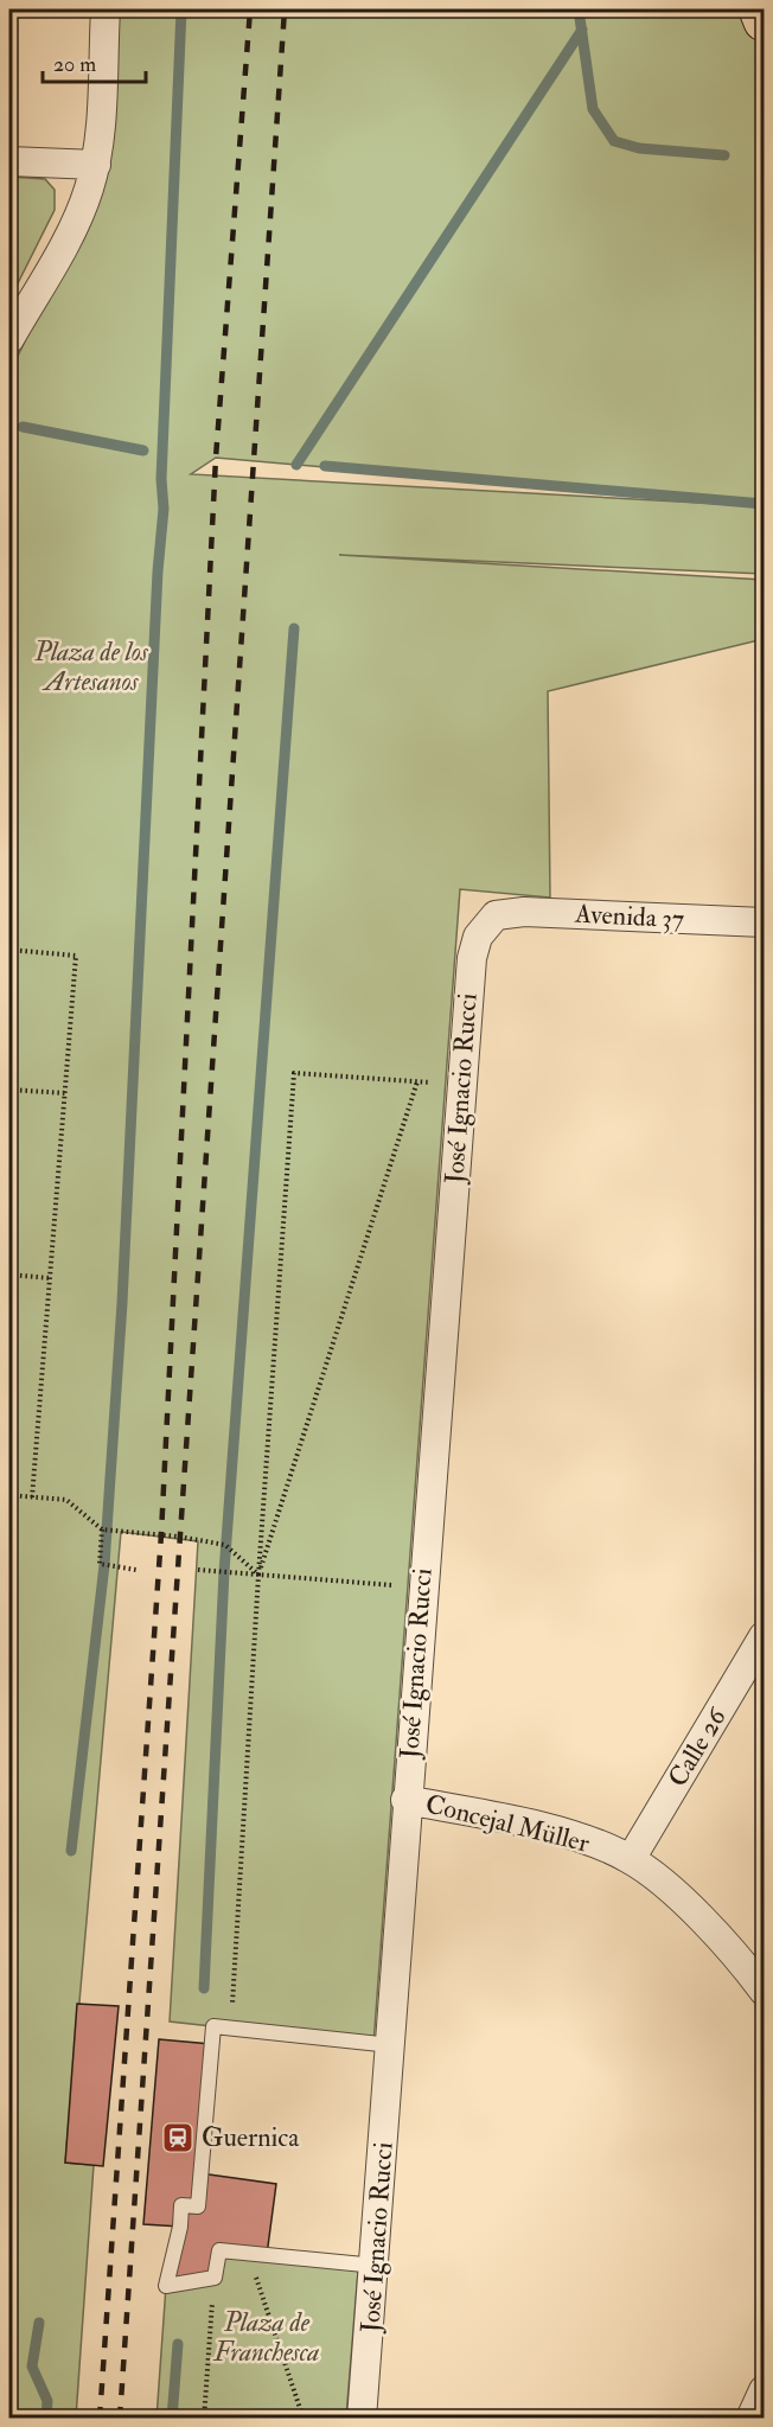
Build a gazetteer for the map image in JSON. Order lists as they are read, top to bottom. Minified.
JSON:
{"streets":{"street":["Avenida 37","José Ignacio Rucci","Calle 26","Concejal Müller"]},"crossings":[["Avenida 37","José Ignacio Rucci"],["José Ignacio Rucci","Concejal Müller"],["Calle 26","Concejal Müller"]],"parks":["Plaza de los Artesanos","Plaza de Franchesca"],"places":{"station":["Guernica"]},"scale_bar":"20 m"}
